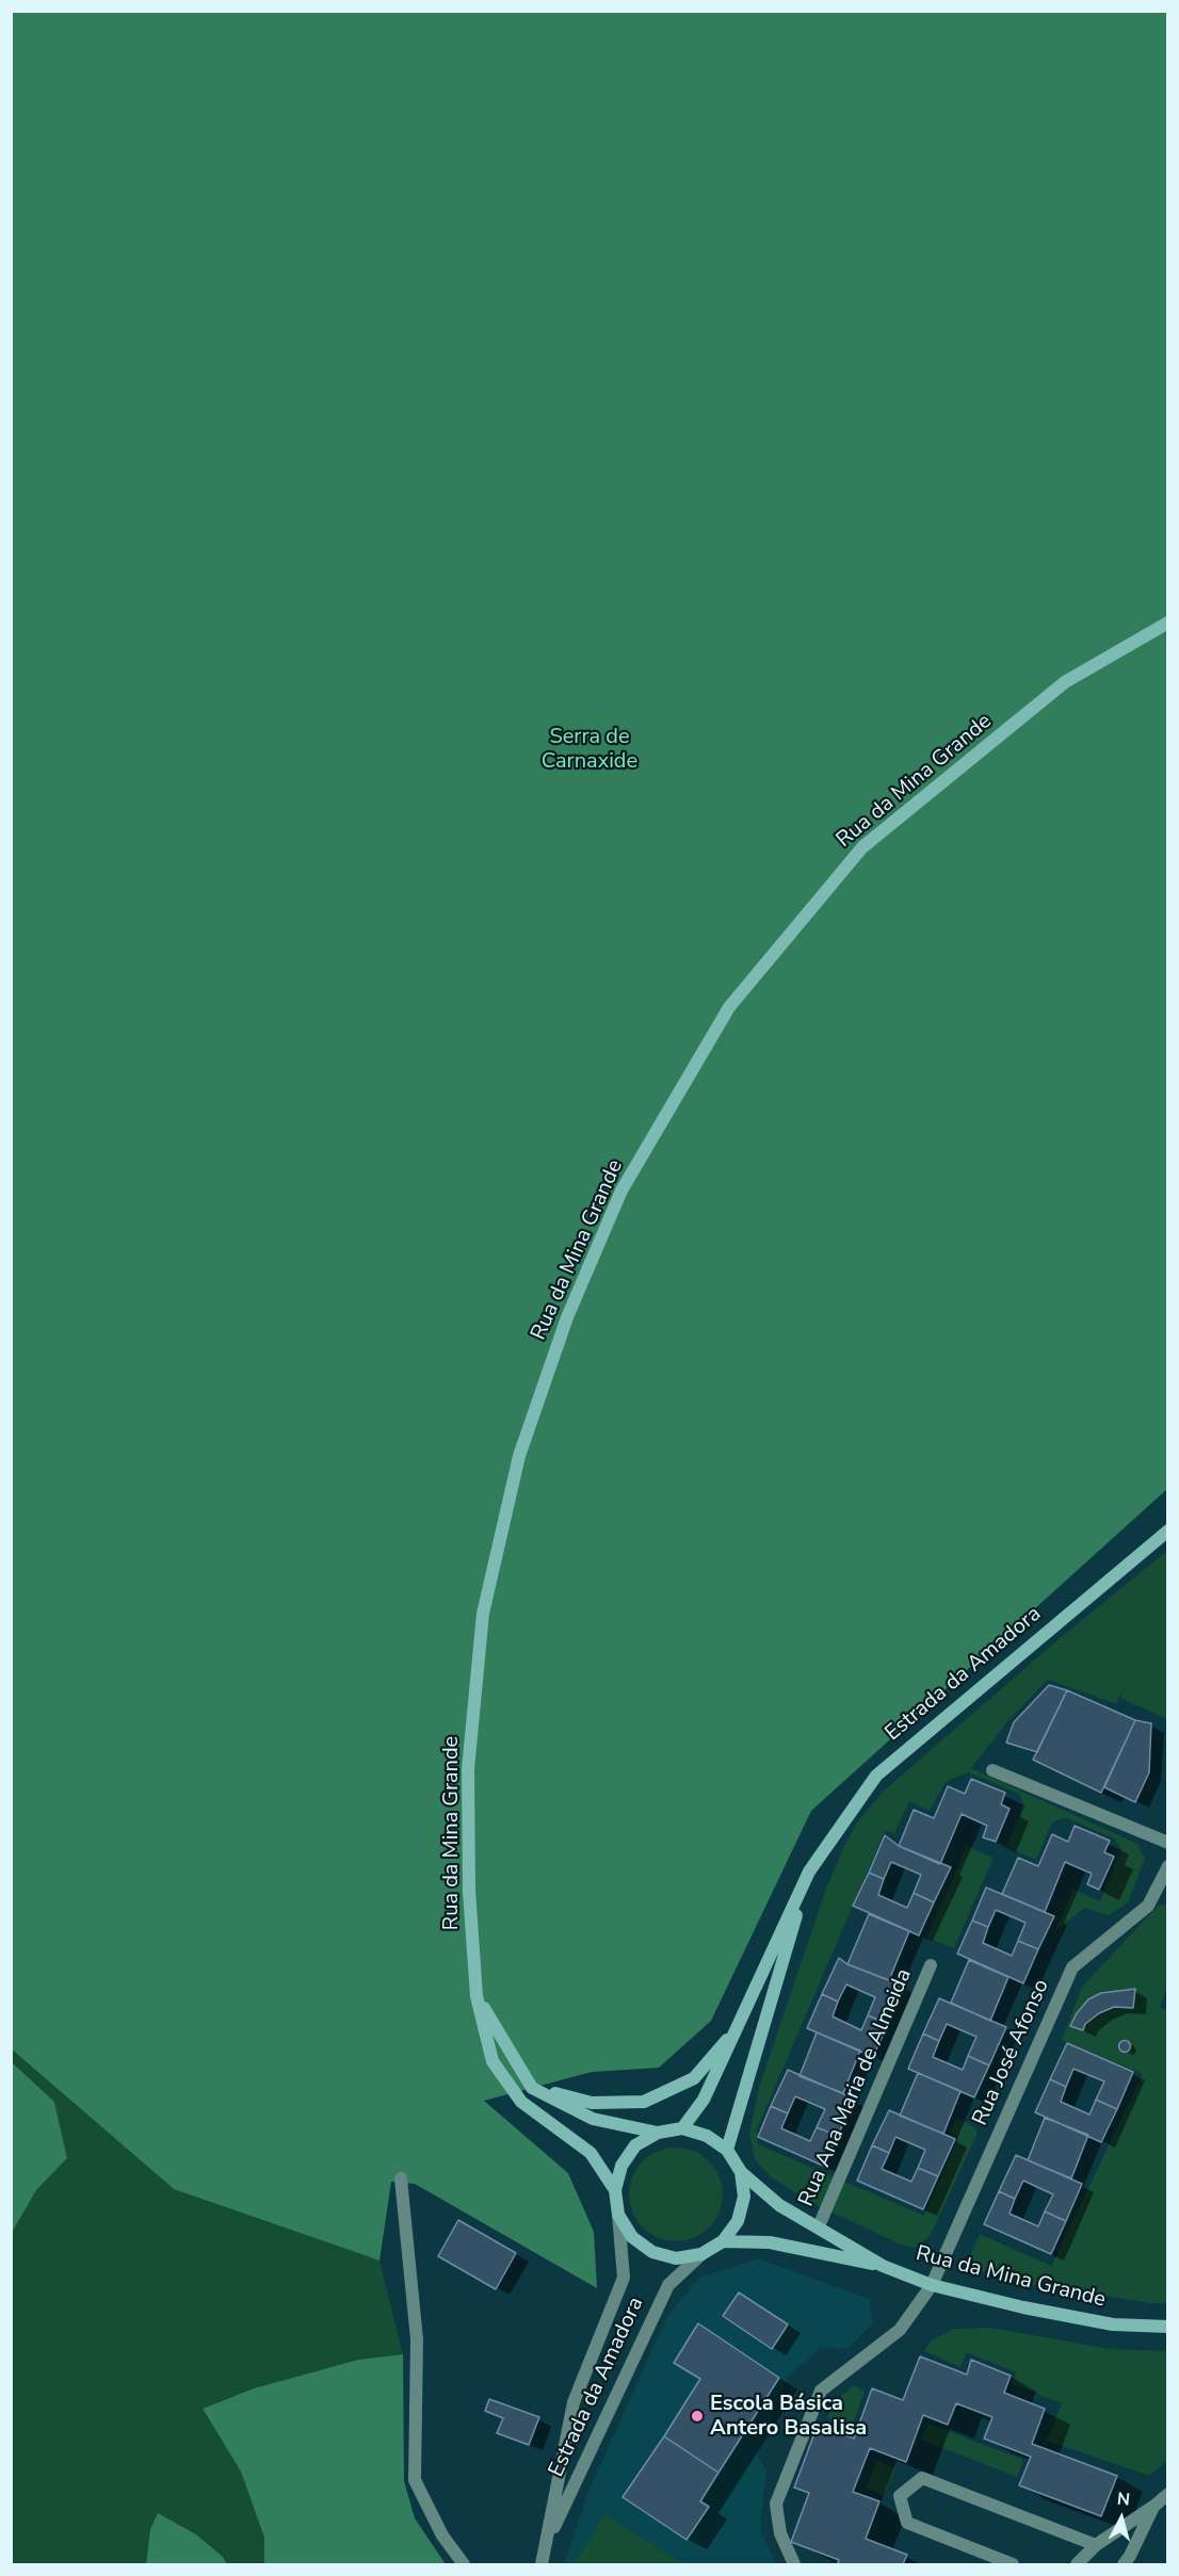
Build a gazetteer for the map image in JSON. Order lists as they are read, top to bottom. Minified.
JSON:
{"streets":{"street":["Rua da Mina Grande","Estrada da Amadora","Rua José Afonso","Rua Ana Maria de Almeida"]},"crossings":[["Rua da Mina Grande","Estrada da Amadora"],["Rua da Mina Grande","Rua José Afonso"]],"parks":["Serra de Carnaxide"],"places":["Escola Básica Antero Basalisa"],"north":"top"}
